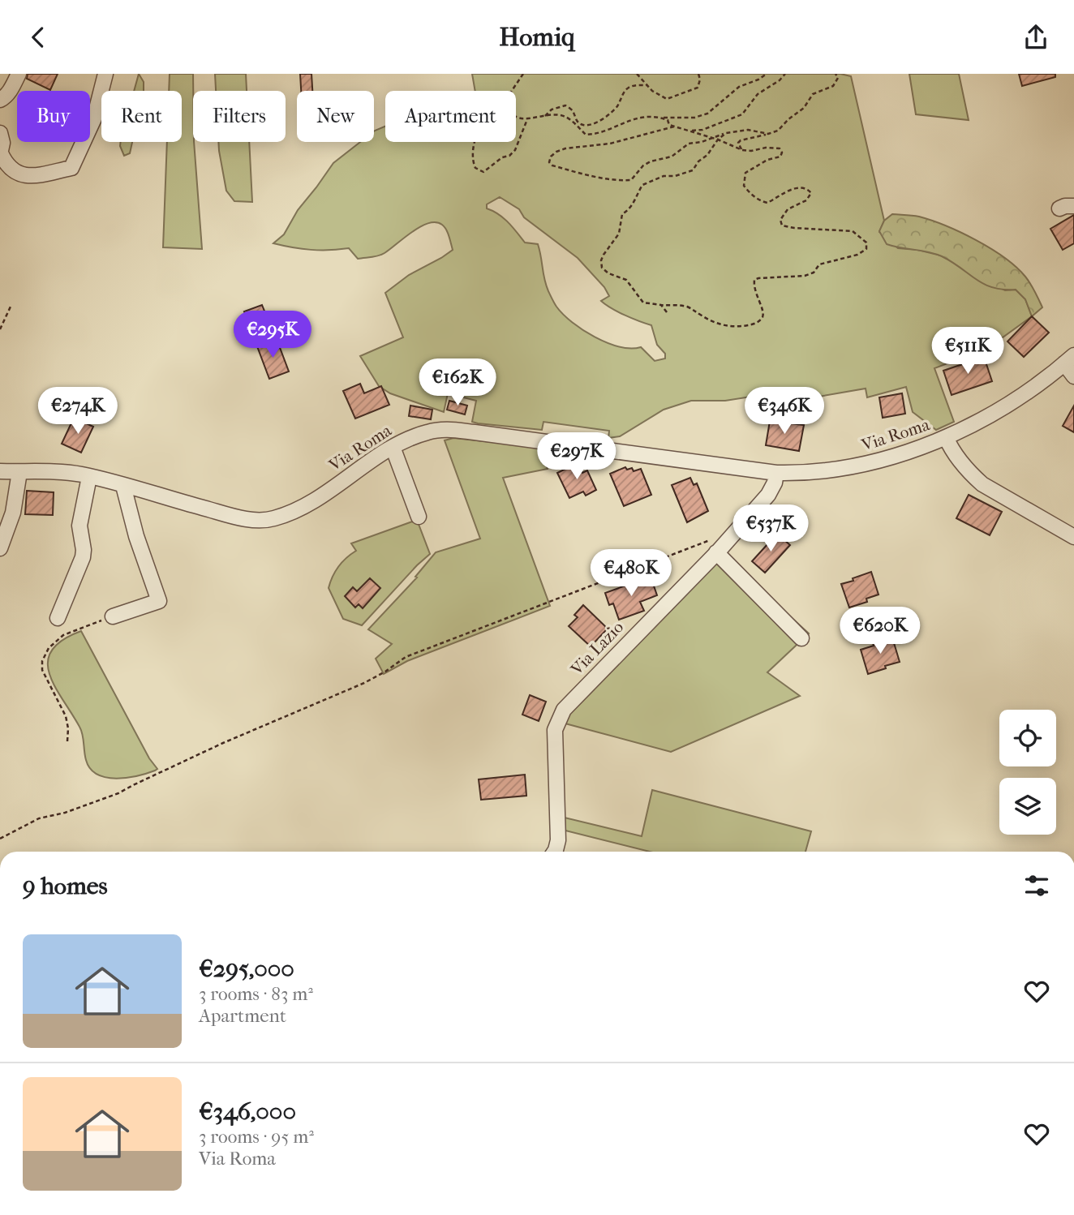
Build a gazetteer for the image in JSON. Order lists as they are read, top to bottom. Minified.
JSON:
{"streets":{"street":["Via Roma","Via Lazio"]},"crossings":[["Via Roma","Via Lazio"]],"page":{"header":"Homiq","chip":["Buy","Rent","Filters","New","Apartment"],"price":["€295K","€511K","€162K","€274K","€346K","€297K","€537K","€480K","€620K"],"heading":"9 homes","list":[{"name":"€295,000","note":"3 rooms · 83 m² · Apartment"},{"name":"€346,000","note":"3 rooms · 95 m² · Via Roma"}]}}
